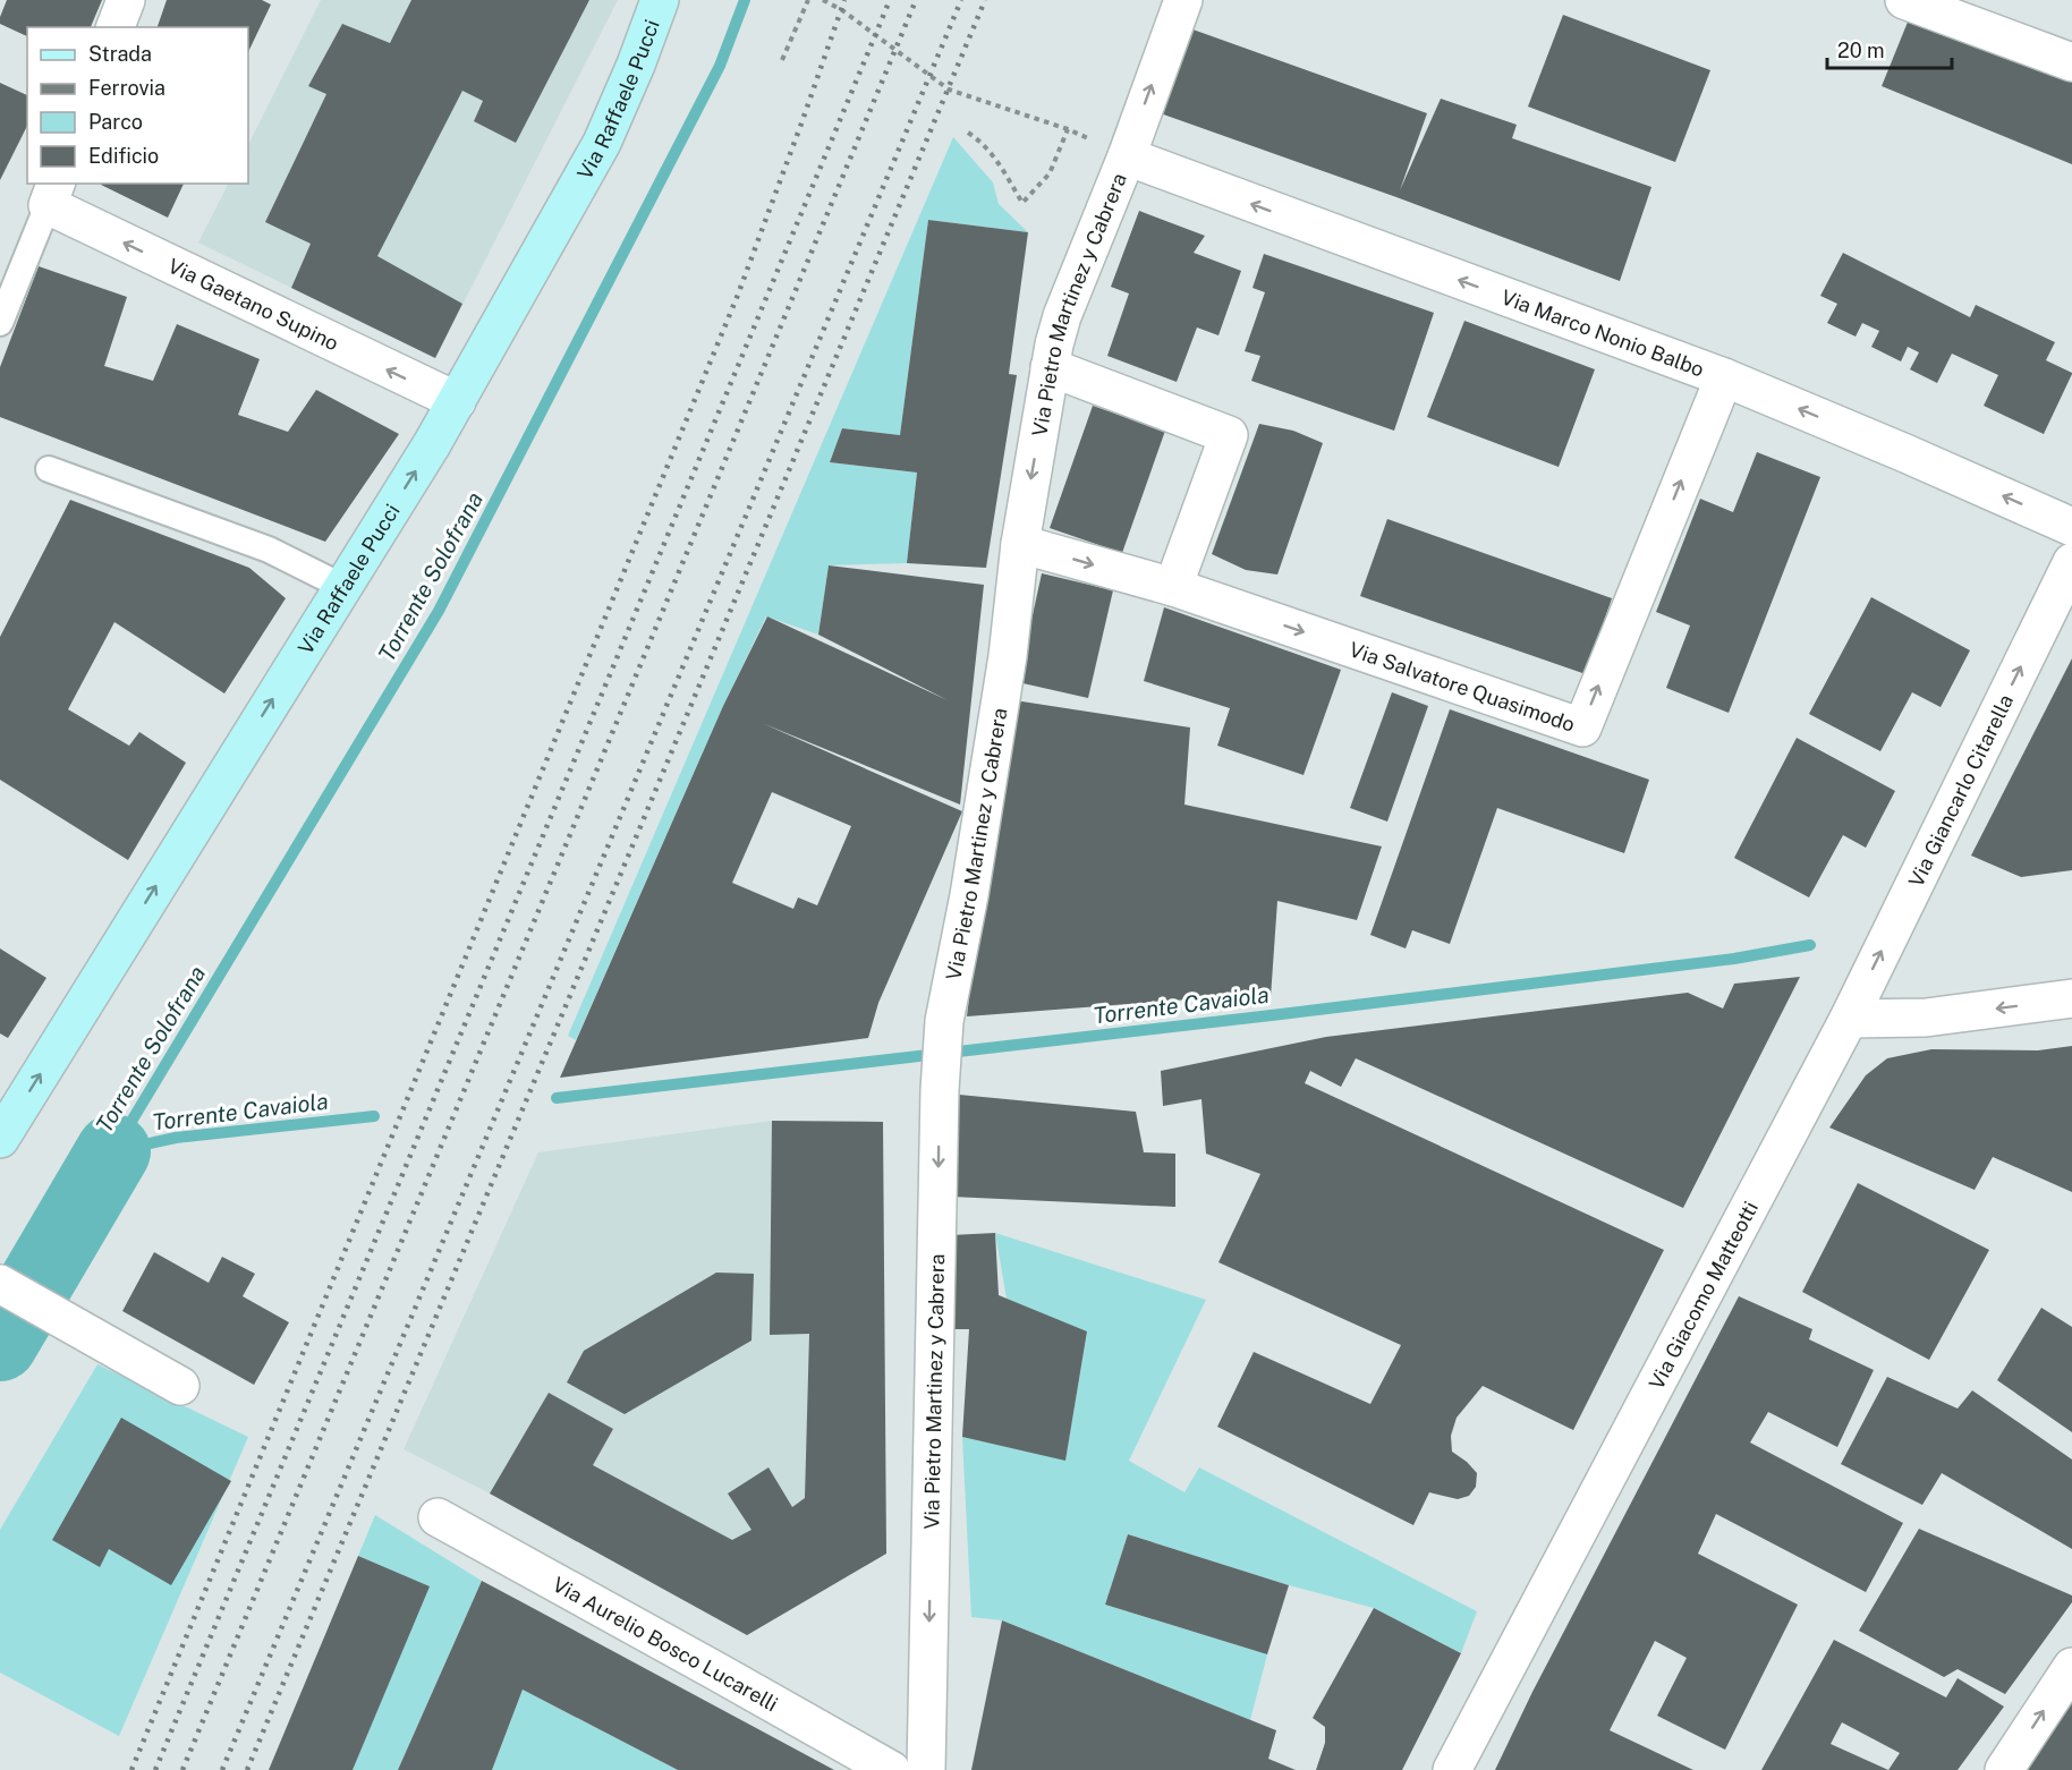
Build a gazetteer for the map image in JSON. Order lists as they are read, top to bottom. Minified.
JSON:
{"streets":{"main road":["Via Raffaele Pucci"],"street":["Via Pietro Martinez y Cabrera","Via Gaetano Supino","Via Marco Nonio Balbo","Via Salvatore Quasimodo","Via Giancarlo Citarella","Via Giacomo Matteotti","Via Aurelio Bosco Lucarelli"]},"crossings":[["Via Raffaele Pucci","Via Gaetano Supino"],["Via Pietro Martinez y Cabrera","Via Marco Nonio Balbo"],["Via Pietro Martinez y Cabrera","Via Salvatore Quasimodo"],["Via Marco Nonio Balbo","Via Salvatore Quasimodo"],["Via Giancarlo Citarella","Via Giacomo Matteotti"]],"one_way":["Via Raffaele Pucci","Via Gaetano Supino","Via Marco Nonio Balbo","Via Giancarlo Citarella"],"water":["Torrente Solofrana","Torrente Cavaiola"],"legend":["Strada","Ferrovia","Parco","Edificio"],"scale_bar":"20 m"}
